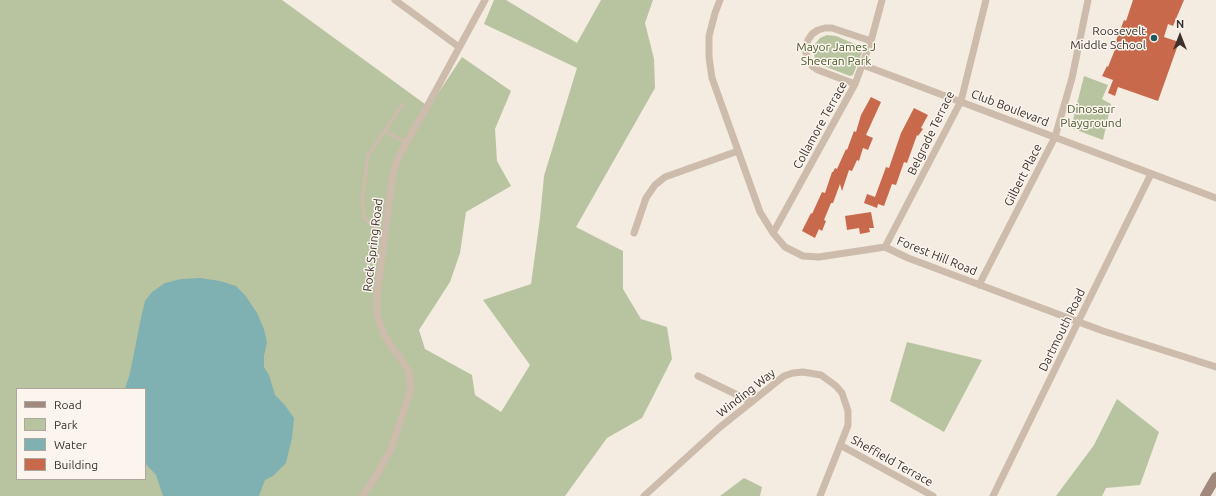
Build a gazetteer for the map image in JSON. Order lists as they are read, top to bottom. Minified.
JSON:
{"streets":{"street":["Club Boulevard","Collamore Terrace","Belgrade Terrace","Gilbert Place","Rock Spring Road","Forest Hill Road","Dartmouth Road","Winding Way","Sheffield Terrace"]},"crossings":[["Club Boulevard","Collamore Terrace"],["Club Boulevard","Belgrade Terrace"],["Club Boulevard","Gilbert Place"],["Club Boulevard","Dartmouth Road"],["Collamore Terrace","Forest Hill Road"],["Belgrade Terrace","Forest Hill Road"],["Gilbert Place","Forest Hill Road"],["Forest Hill Road","Dartmouth Road"],["Winding Way","Sheffield Terrace"]],"parks":["Mayor James J Sheeran Park","Dinosaur Playground"],"places":["Roosevelt Middle School"],"legend":["Road","Park","Water","Building"],"north":"top"}
